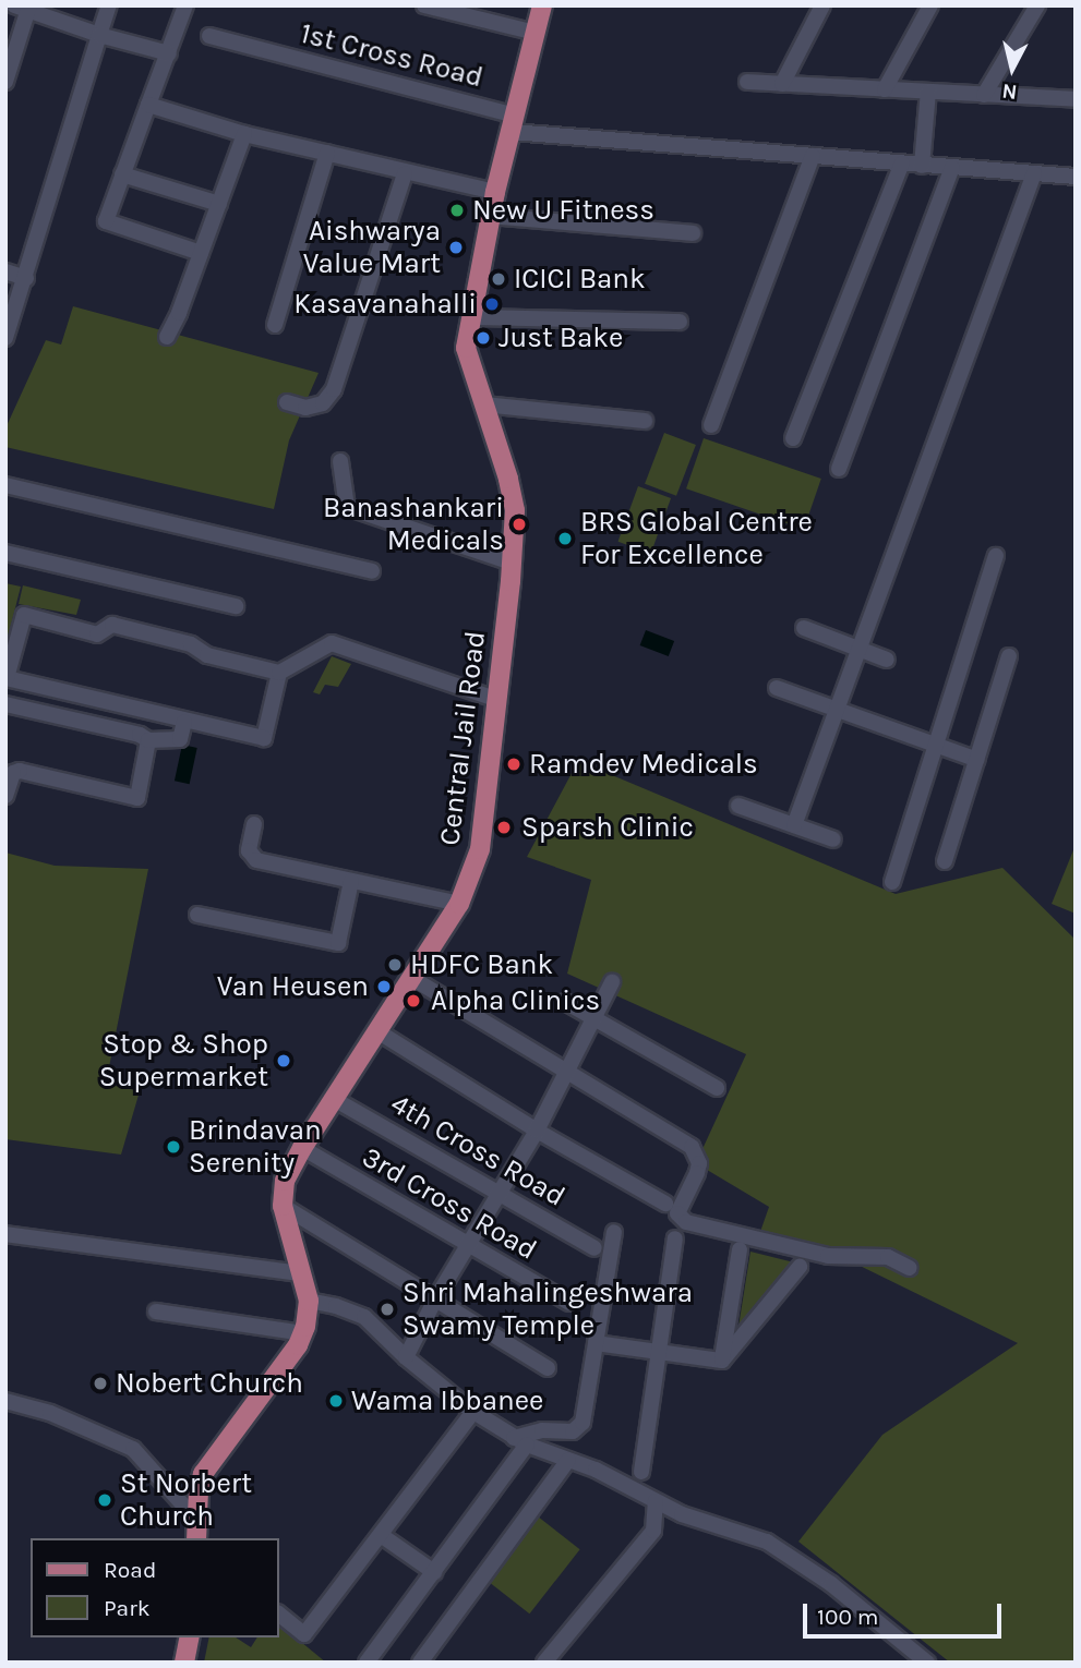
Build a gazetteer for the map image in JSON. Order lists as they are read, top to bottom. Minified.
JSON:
{"streets":{"main road":["Central Jail Road"],"street":["1st Cross Road","4th Cross Road","3rd Cross Road"]},"crossings":[["1st Cross Road","Central Jail Road"],["Central Jail Road","4th Cross Road"],["Central Jail Road","3rd Cross Road"]],"places":["New U Fitness","Aishwarya Value Mart","ICICI Bank","Kasavanahalli","Just Bake","Banashankari Medicals","BRS Global Centre For Excellence","Ramdev Medicals","Sparsh Clinic","HDFC Bank","Van Heusen","Alpha Clinics","Stop & Shop Supermarket","Brindavan Serenity","Shri Mahalingeshwara Swamy Temple","Nobert Church","Wama Ibbanee","St Norbert Church"],"legend":["Road","Park"],"scale_bar":"100 m","north":"bottom"}
